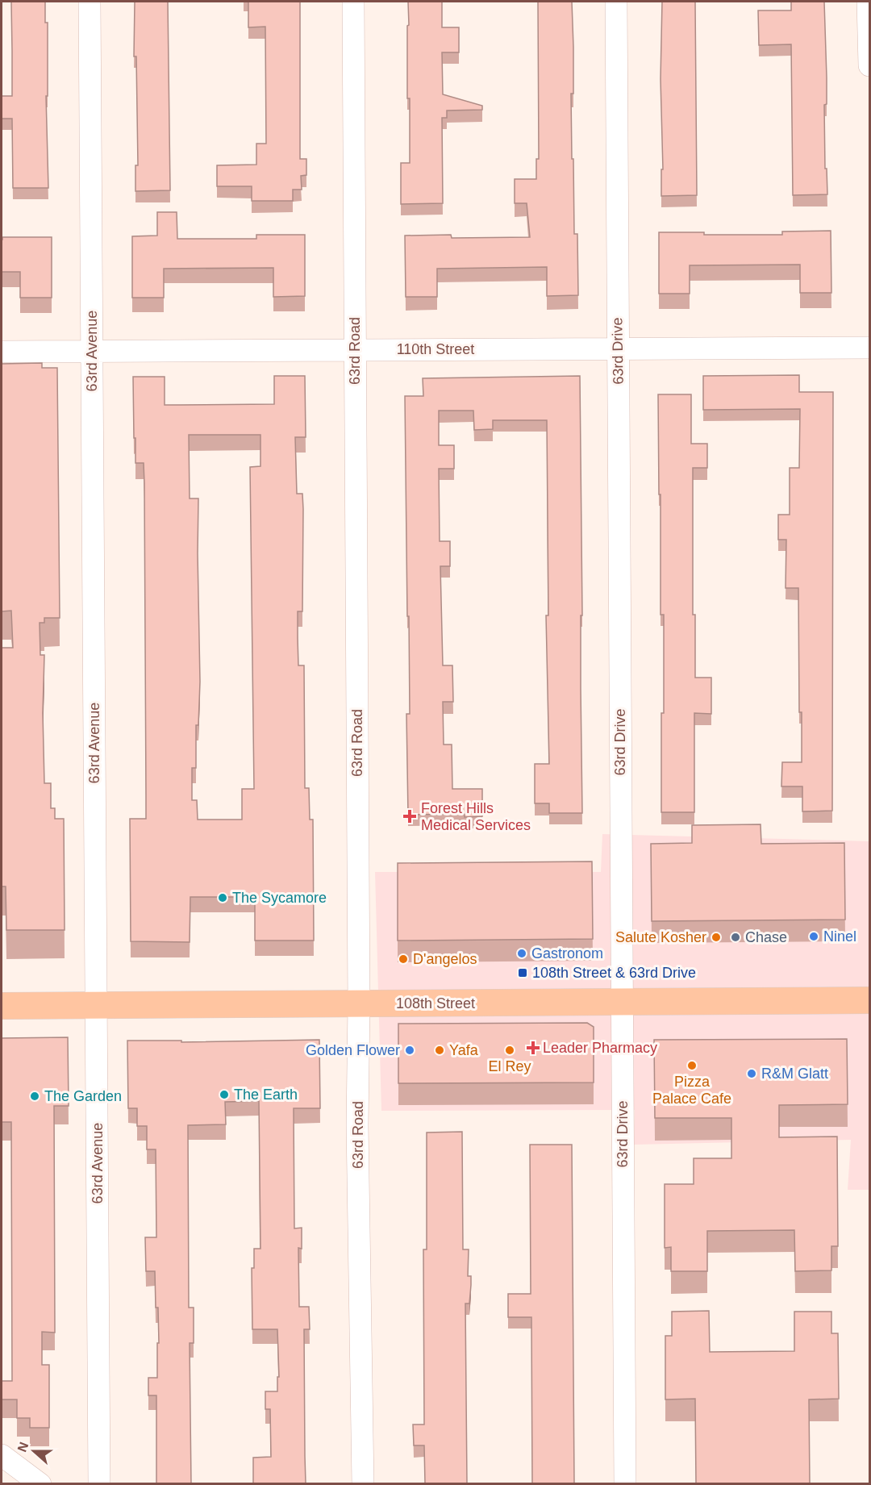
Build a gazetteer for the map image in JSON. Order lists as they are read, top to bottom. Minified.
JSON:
{"streets":{"main road":["108th Street"],"street":["110th Street","63rd Avenue","63rd Road","63rd Drive"]},"crossings":[["110th Street","63rd Avenue"],["110th Street","63rd Road"],["110th Street","63rd Drive"],["63rd Avenue","108th Street"],["63rd Road","108th Street"],["63rd Drive","108th Street"]],"places":{"health":["Forest Hills Medical Services","Leader Pharmacy"],"other":["The Sycamore","Ninel","Salute Kosher","Chase","Gastronom","D'angelos","Golden Flower","Yafa","El Rey","Pizza Palace Cafe","R&M Glatt","The Earth","The Garden"],"transit":["108th Street & 63rd Drive"]},"north":"left"}
